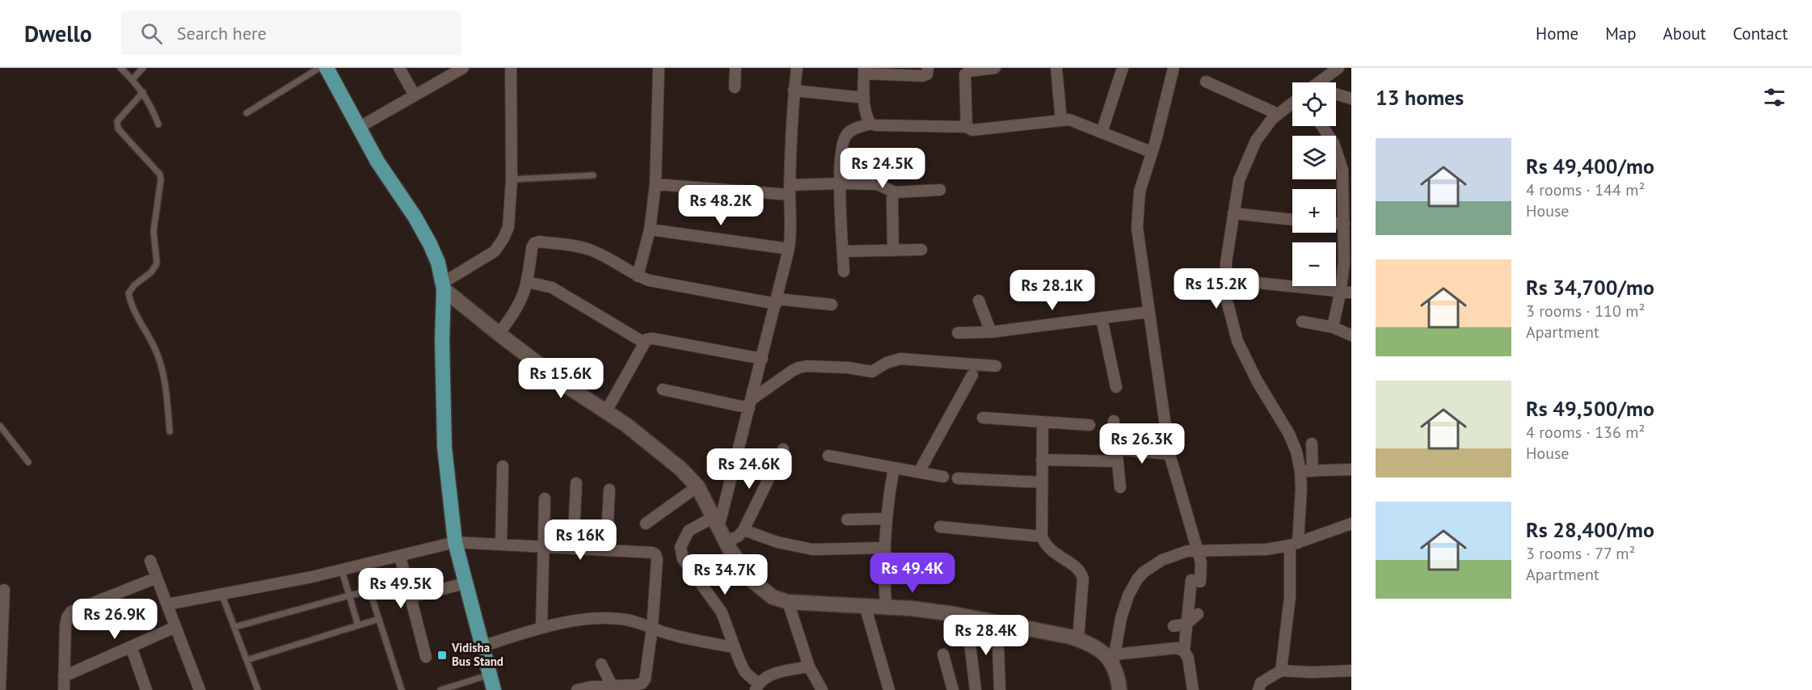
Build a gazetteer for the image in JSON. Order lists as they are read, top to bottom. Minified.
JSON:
{"places":{"transit":["Vidisha Bus Stand"]},"page":{"header":"Dwello","search":"Search here","nav":["Home","Map","About","Contact"],"heading":"13 homes","map_buttons":["+","−"],"list":[{"name":"Rs 49,400/mo","note":"4 rooms · 144 m² · House"},{"name":"Rs 34,700/mo","note":"3 rooms · 110 m² · Apartment"},{"name":"Rs 49,500/mo","note":"4 rooms · 136 m² · House"},{"name":"Rs 28,400/mo","note":"3 rooms · 77 m² · Apartment"}],"price":["Rs 24.5K","Rs 48.2K","Rs 15.2K","Rs 28.1K","Rs 15.6K","Rs 26.3K","Rs 24.6K","Rs 16K","Rs 49.4K","Rs 34.7K","Rs 49.5K","Rs 26.9K","Rs 28.4K"]}}
